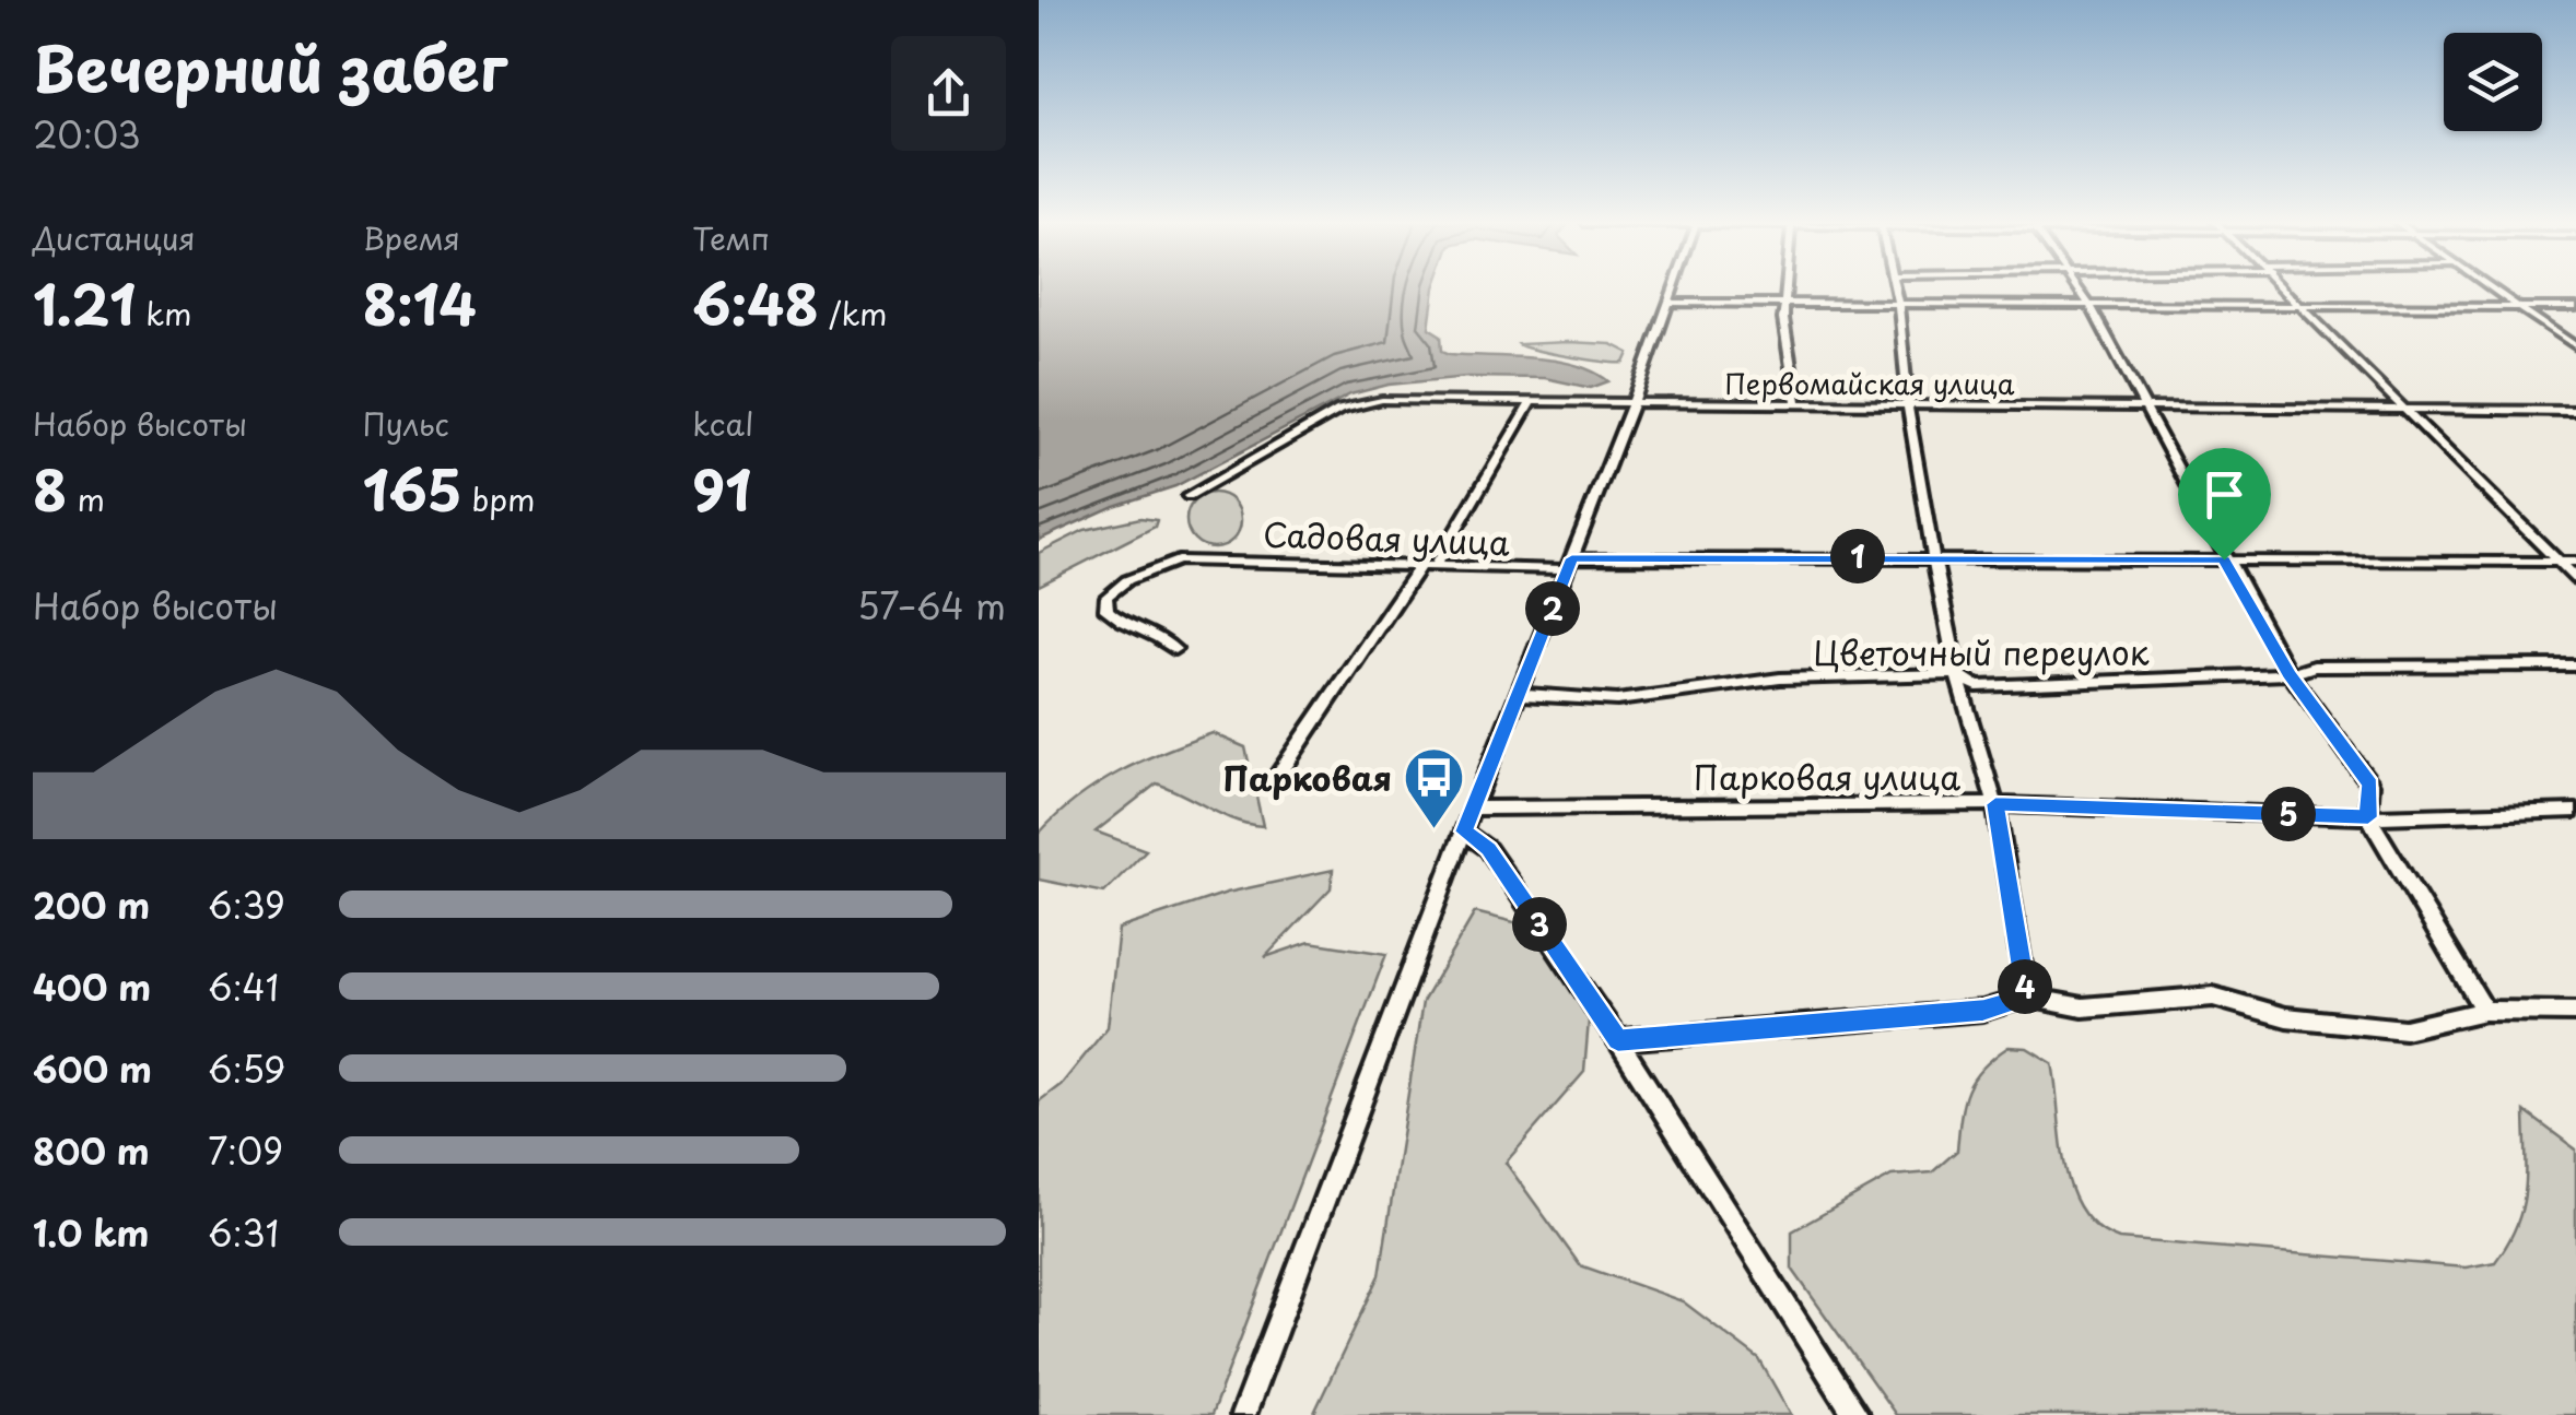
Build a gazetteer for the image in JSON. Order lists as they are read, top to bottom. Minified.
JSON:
{"streets":{"street":["Первомайская улица","Садовая улица","Цветочный переулок","Парковая улица"]},"places":{"bus stop":["Парковая"]},"page":{"heading":["Вечерний забег","20:03"],"stats":[["Дистанция","1.21 km"],["Время","8:14"],["Темп","6:48 /km"],["Набор высоты","8 m"],["Пульс","165 bpm"],["kcal","91"]],"pins":["1","2","5","3","4"],"chart":["Набор высоты","57–64 m"],"list":[{"name":"200 m","note":"6:39"},{"name":"400 m","note":"6:41"},{"name":"600 m","note":"6:59"},{"name":"800 m","note":"7:09"},{"name":"1.0 km","note":"6:31"}]}}
